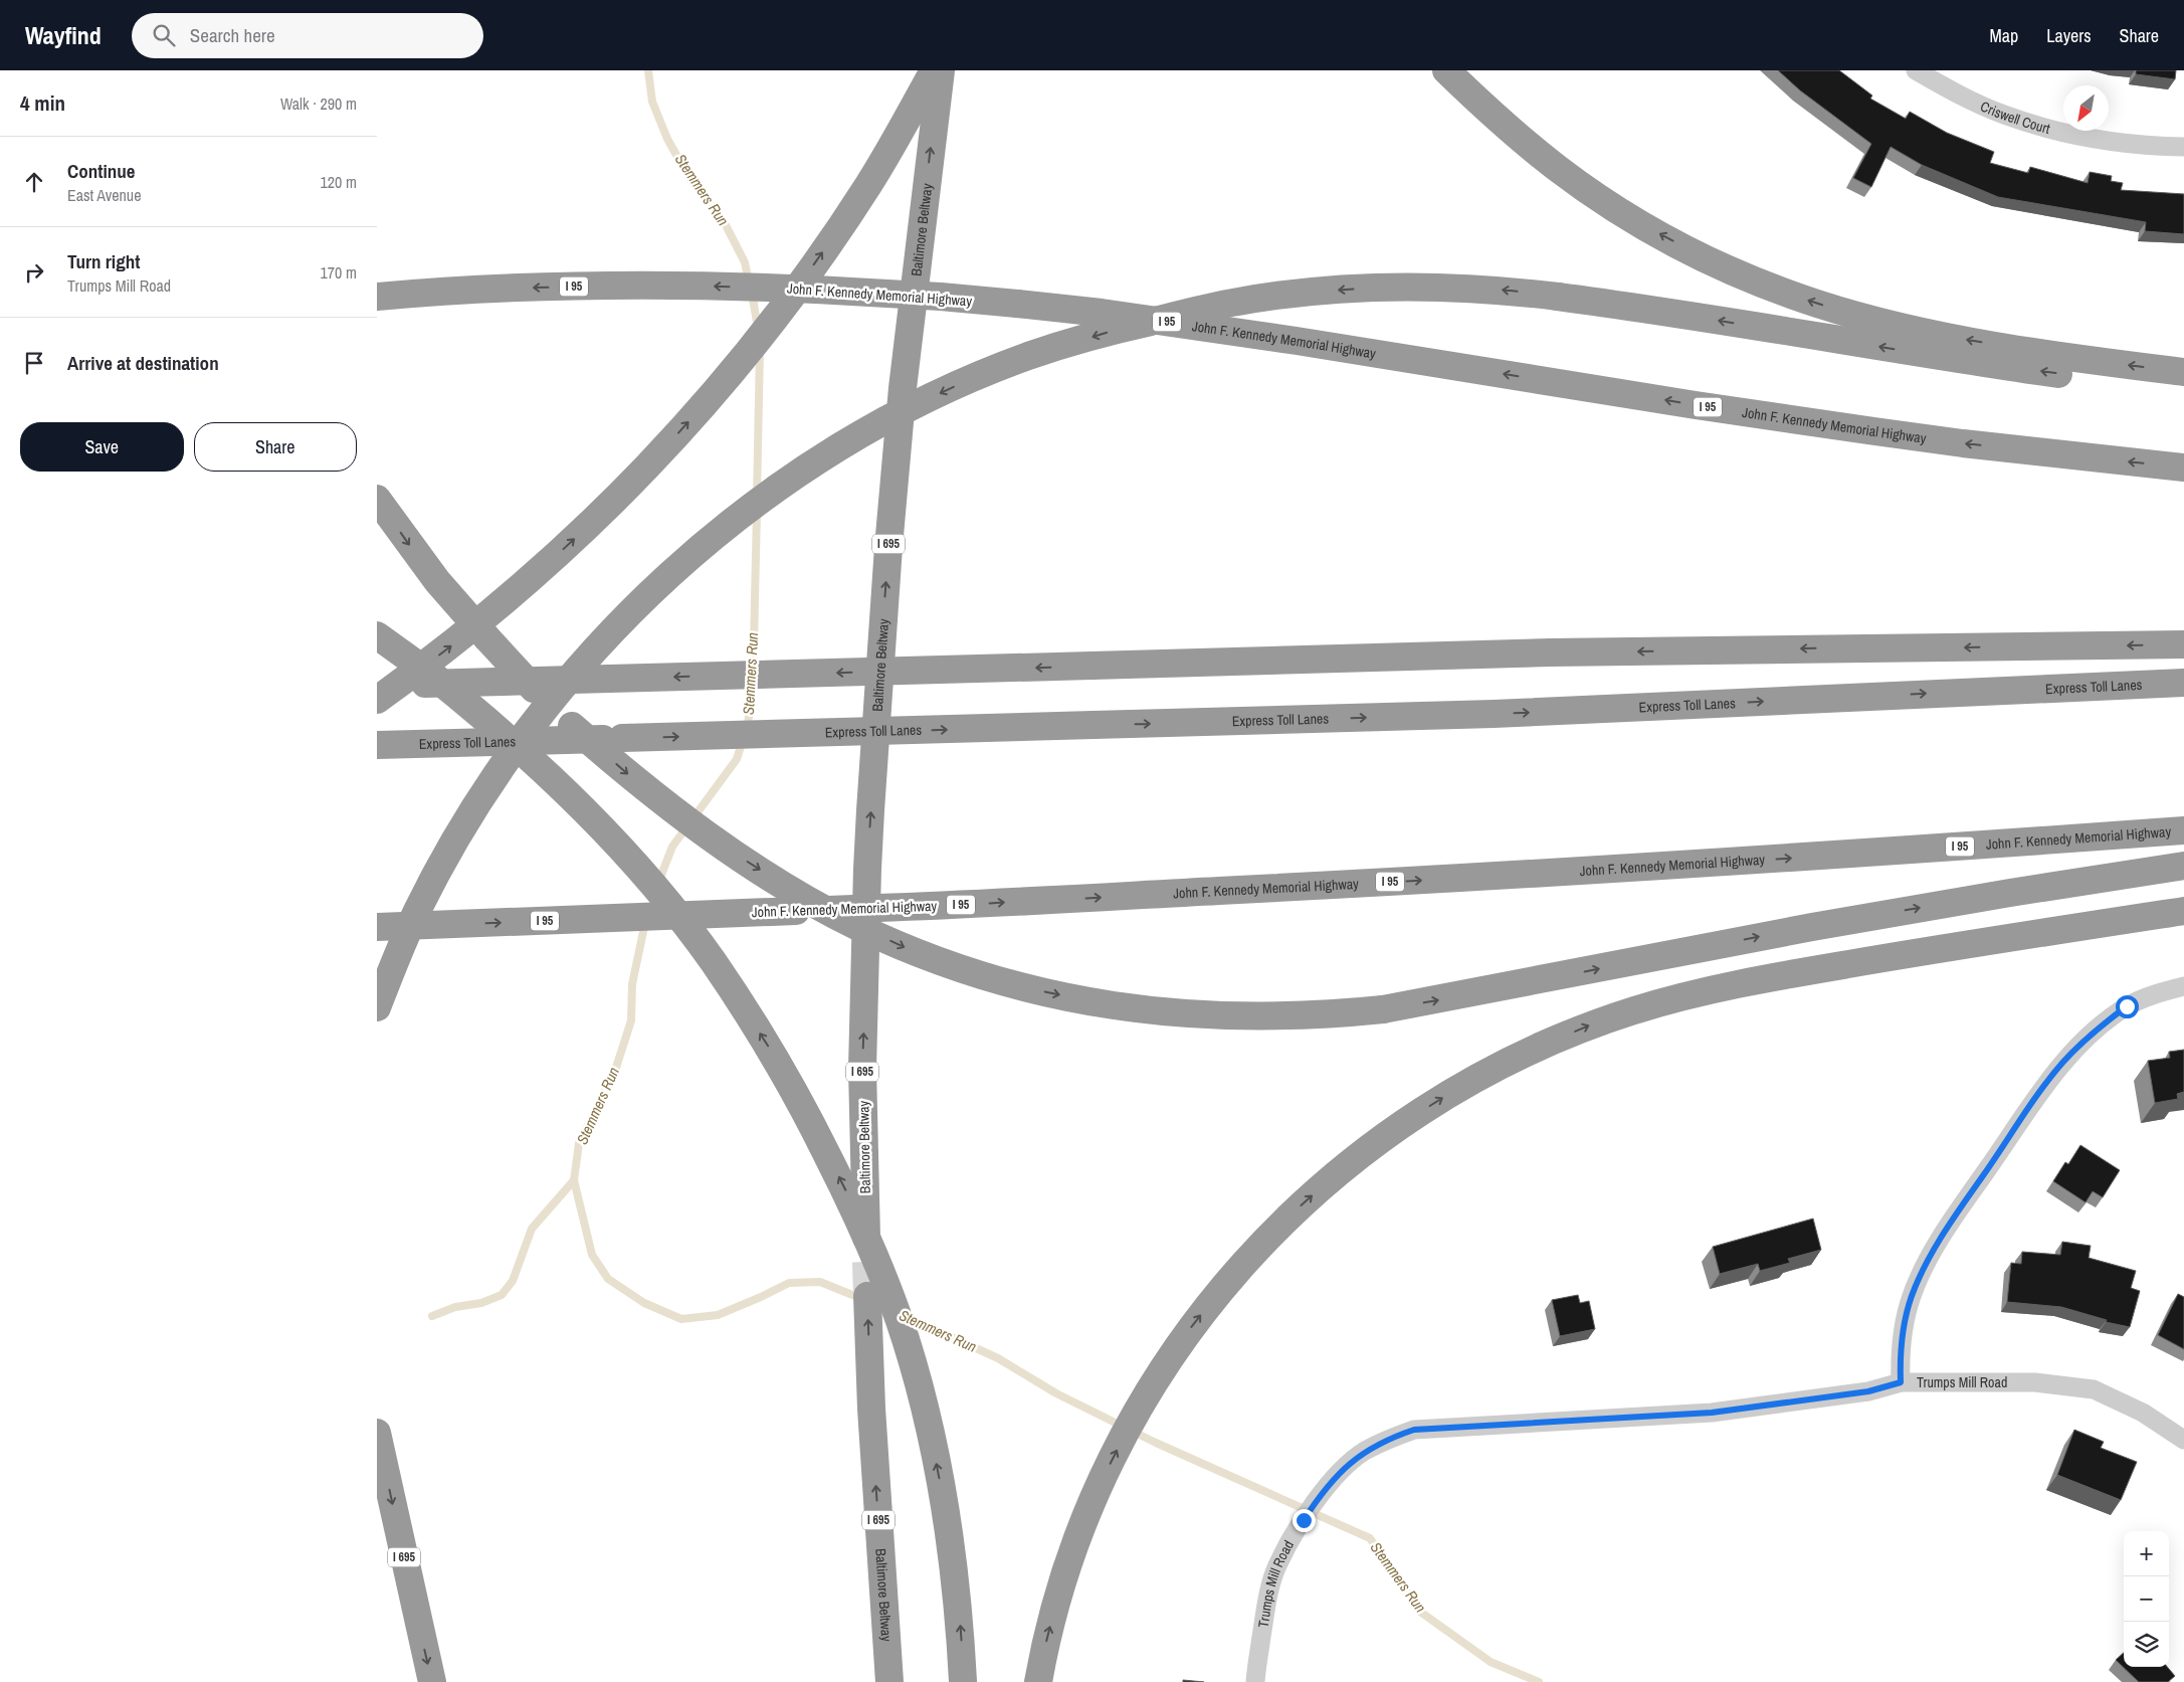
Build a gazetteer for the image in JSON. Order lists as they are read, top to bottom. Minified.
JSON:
{"streets":{"highway":["Baltimore Beltway","I 95","John F. Kennedy Memorial Highway","I 695","Express Toll Lanes"],"street":["Criswell Court","Trumps Mill Road"]},"one_way":["Baltimore Beltway"],"water":["Stemmers Run"],"north":"bottom left","page":{"header":"Wayfind","search":"Search here","nav":["Map","Layers","Share"],"heading":["4 min","Walk · 290 m"],"list":[["Continue","East Avenue","120 m"],["Turn right","Trumps Mill Road","170 m"],"Arrive at destination"],"buttons":["Save","Share"],"map_buttons":["+","−"]}}
